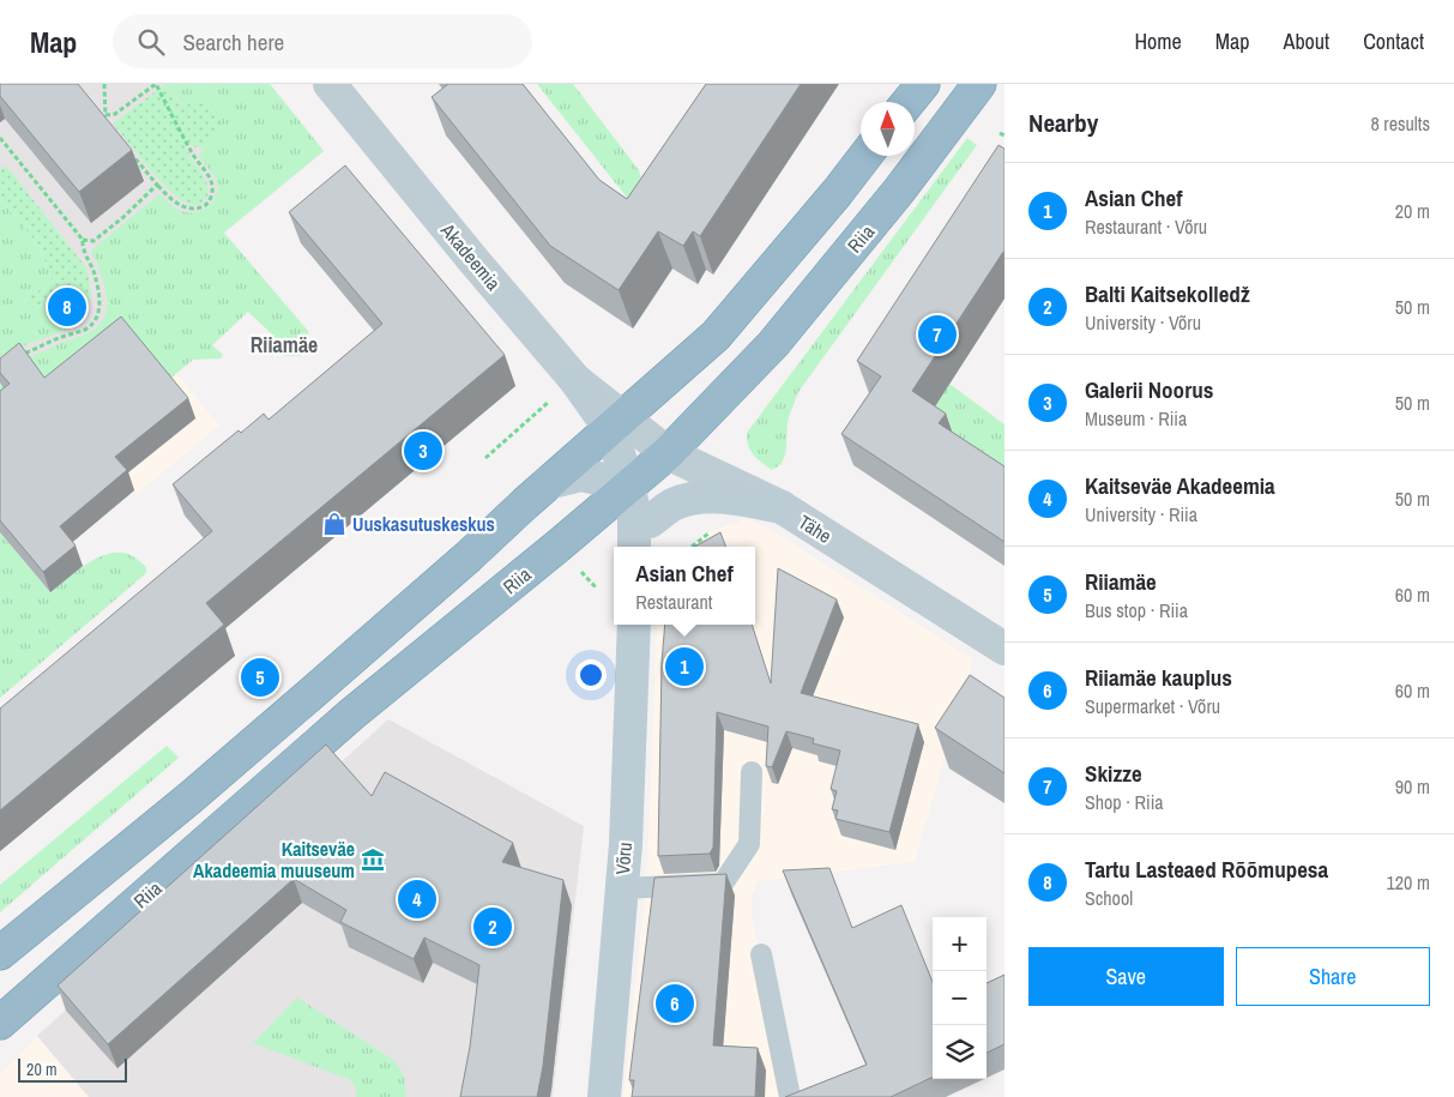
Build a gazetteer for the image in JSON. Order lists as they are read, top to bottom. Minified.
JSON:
{"streets":{"highway":["Riia"],"main road":["Võru"],"street":["Akadeemia","Tähe"]},"crossings":[["Riia","Tähe"],["Akadeemia","Tähe"]],"districts":["Riiamäe"],"places":{"shop":["Uuskasutuskeskus"],"museum":["Kaitseväe Akadeemia muuseum"]},"scale_bar":"20 m","north":"top","page":{"header":"Map","search":"Search here","nav":["Home","Map","About","Contact"],"heading":["Nearby","8 results"],"list":[{"mark":"1","name":"Asian Chef","note":"Restaurant · Võru","value":"20 m"},{"mark":"2","name":"Balti Kaitsekolledž","note":"University · Võru","value":"50 m"},{"mark":"3","name":"Galerii Noorus","note":"Museum · Riia","value":"50 m"},{"mark":"4","name":"Kaitseväe Akadeemia","note":"University · Riia","value":"50 m"},{"mark":"5","name":"Riiamäe","note":"Bus stop · Riia","value":"60 m"},{"mark":"6","name":"Riiamäe kauplus","note":"Supermarket · Võru","value":"60 m"},{"mark":"7","name":"Skizze","note":"Shop · Riia","value":"90 m"},{"mark":"8","name":"Tartu Lasteaed Rõõmupesa","note":"School","value":"120 m"}],"pins":["8","7","3","1","5","4","2","6"],"popup":["Asian Chef","Restaurant"],"map_buttons":["+","−"],"buttons":["Save","Share"],"scale":"20 m"}}
